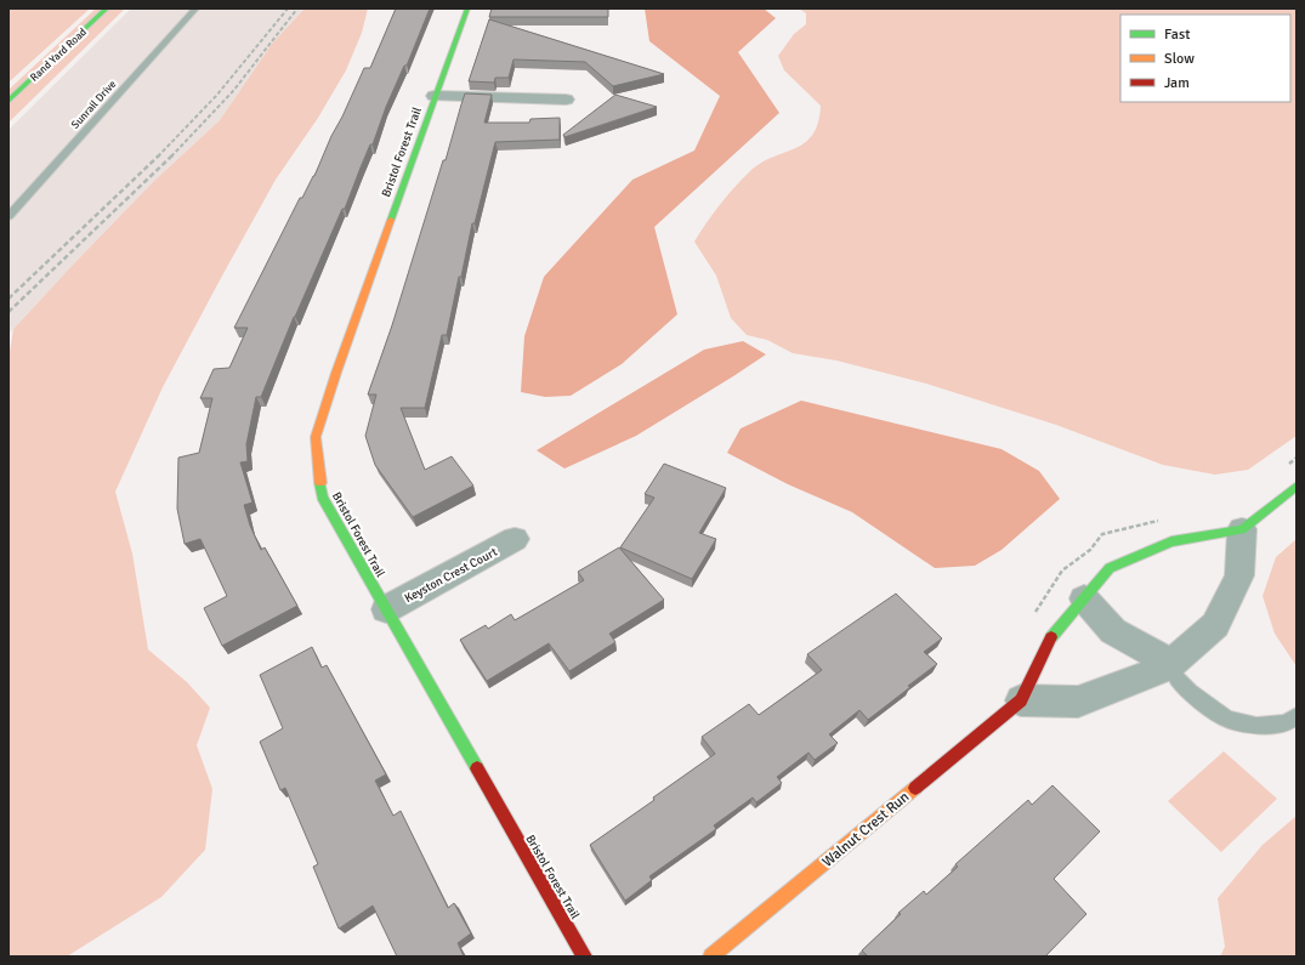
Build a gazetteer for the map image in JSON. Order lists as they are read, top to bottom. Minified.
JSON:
{"streets":{"street":["Rand Yard Road","Bristol Forest Trail","Keyston Crest Court","Walnut Crest Run"],"lane":["Sunrail Drive"]},"crossings":[["Bristol Forest Trail","Keyston Crest Court"]],"legend":["Fast","Slow","Jam"]}
